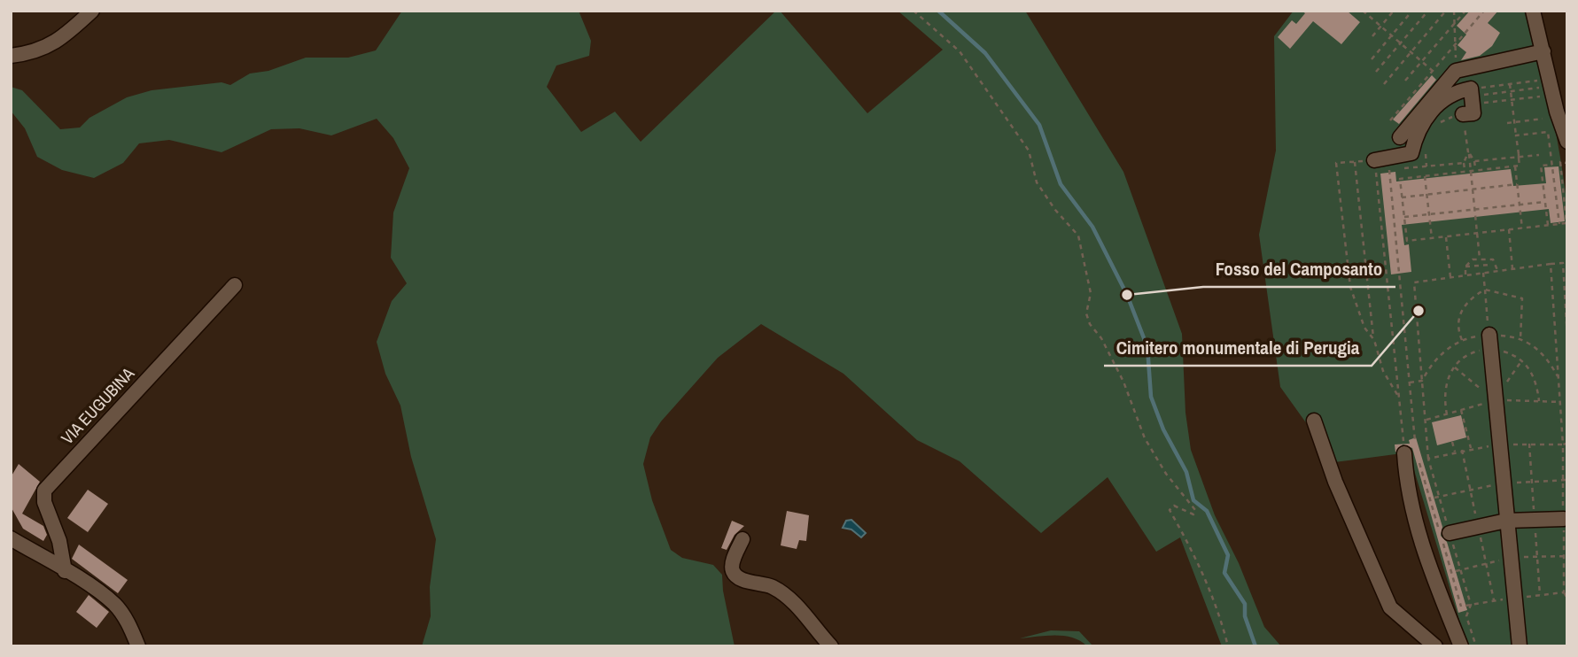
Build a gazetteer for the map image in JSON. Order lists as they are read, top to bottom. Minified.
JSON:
{"streets":{"street":["VIA EUGUBINA"]},"places":["Fosso del Camposanto","Cimitero monumentale di Perugia"]}
